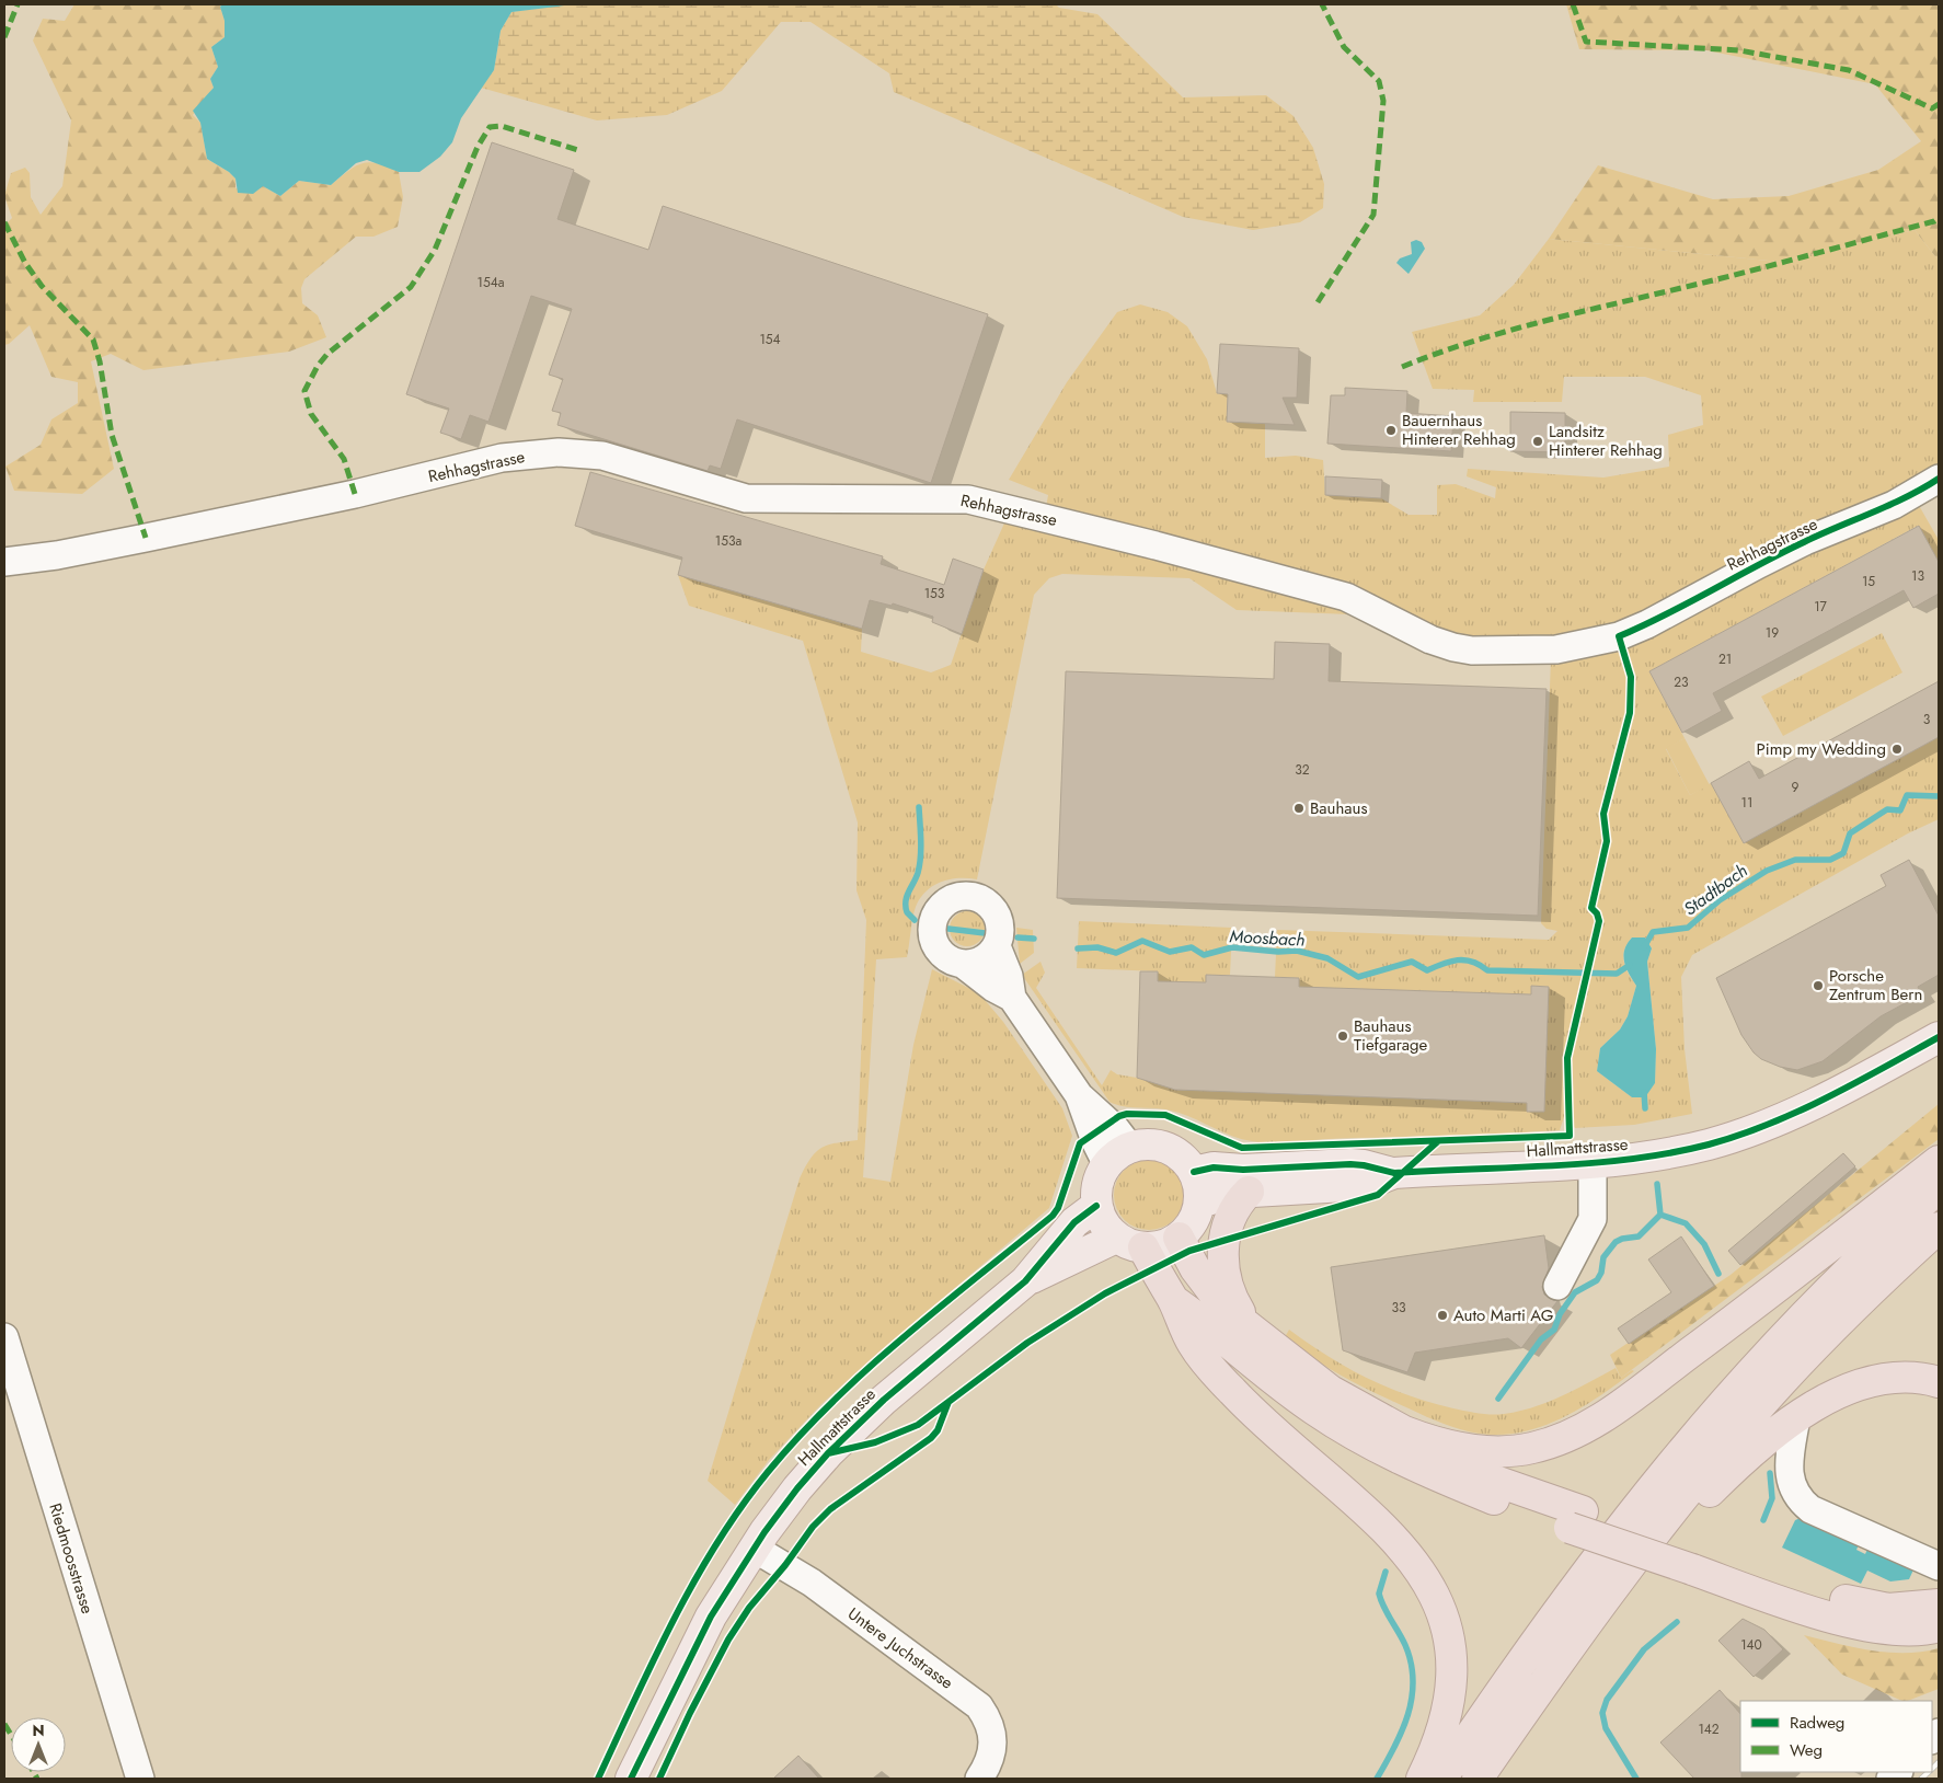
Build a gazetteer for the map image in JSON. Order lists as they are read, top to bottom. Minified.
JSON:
{"streets":{"main road":["Hallmattstrasse"],"street":["Rehhagstrasse","Riedmoosstrasse","Untere Juchstrasse"]},"crossings":[["Hallmattstrasse","Untere Juchstrasse"]],"water":["Stadtbach","Moosbach"],"places":["Bauernhaus Hinterer Rehhag","Landsitz Hinterer Rehhag","Pimp my Wedding","Bauhaus","Porsche Zentrum Bern","Bauhaus Tiefgarage","Auto Marti AG"],"house_numbers":["154a","154","153a","13","15","153","17","19","21","23","3","32","9","11","33","140","142"],"legend":["Radweg","Weg"],"north":"top"}
